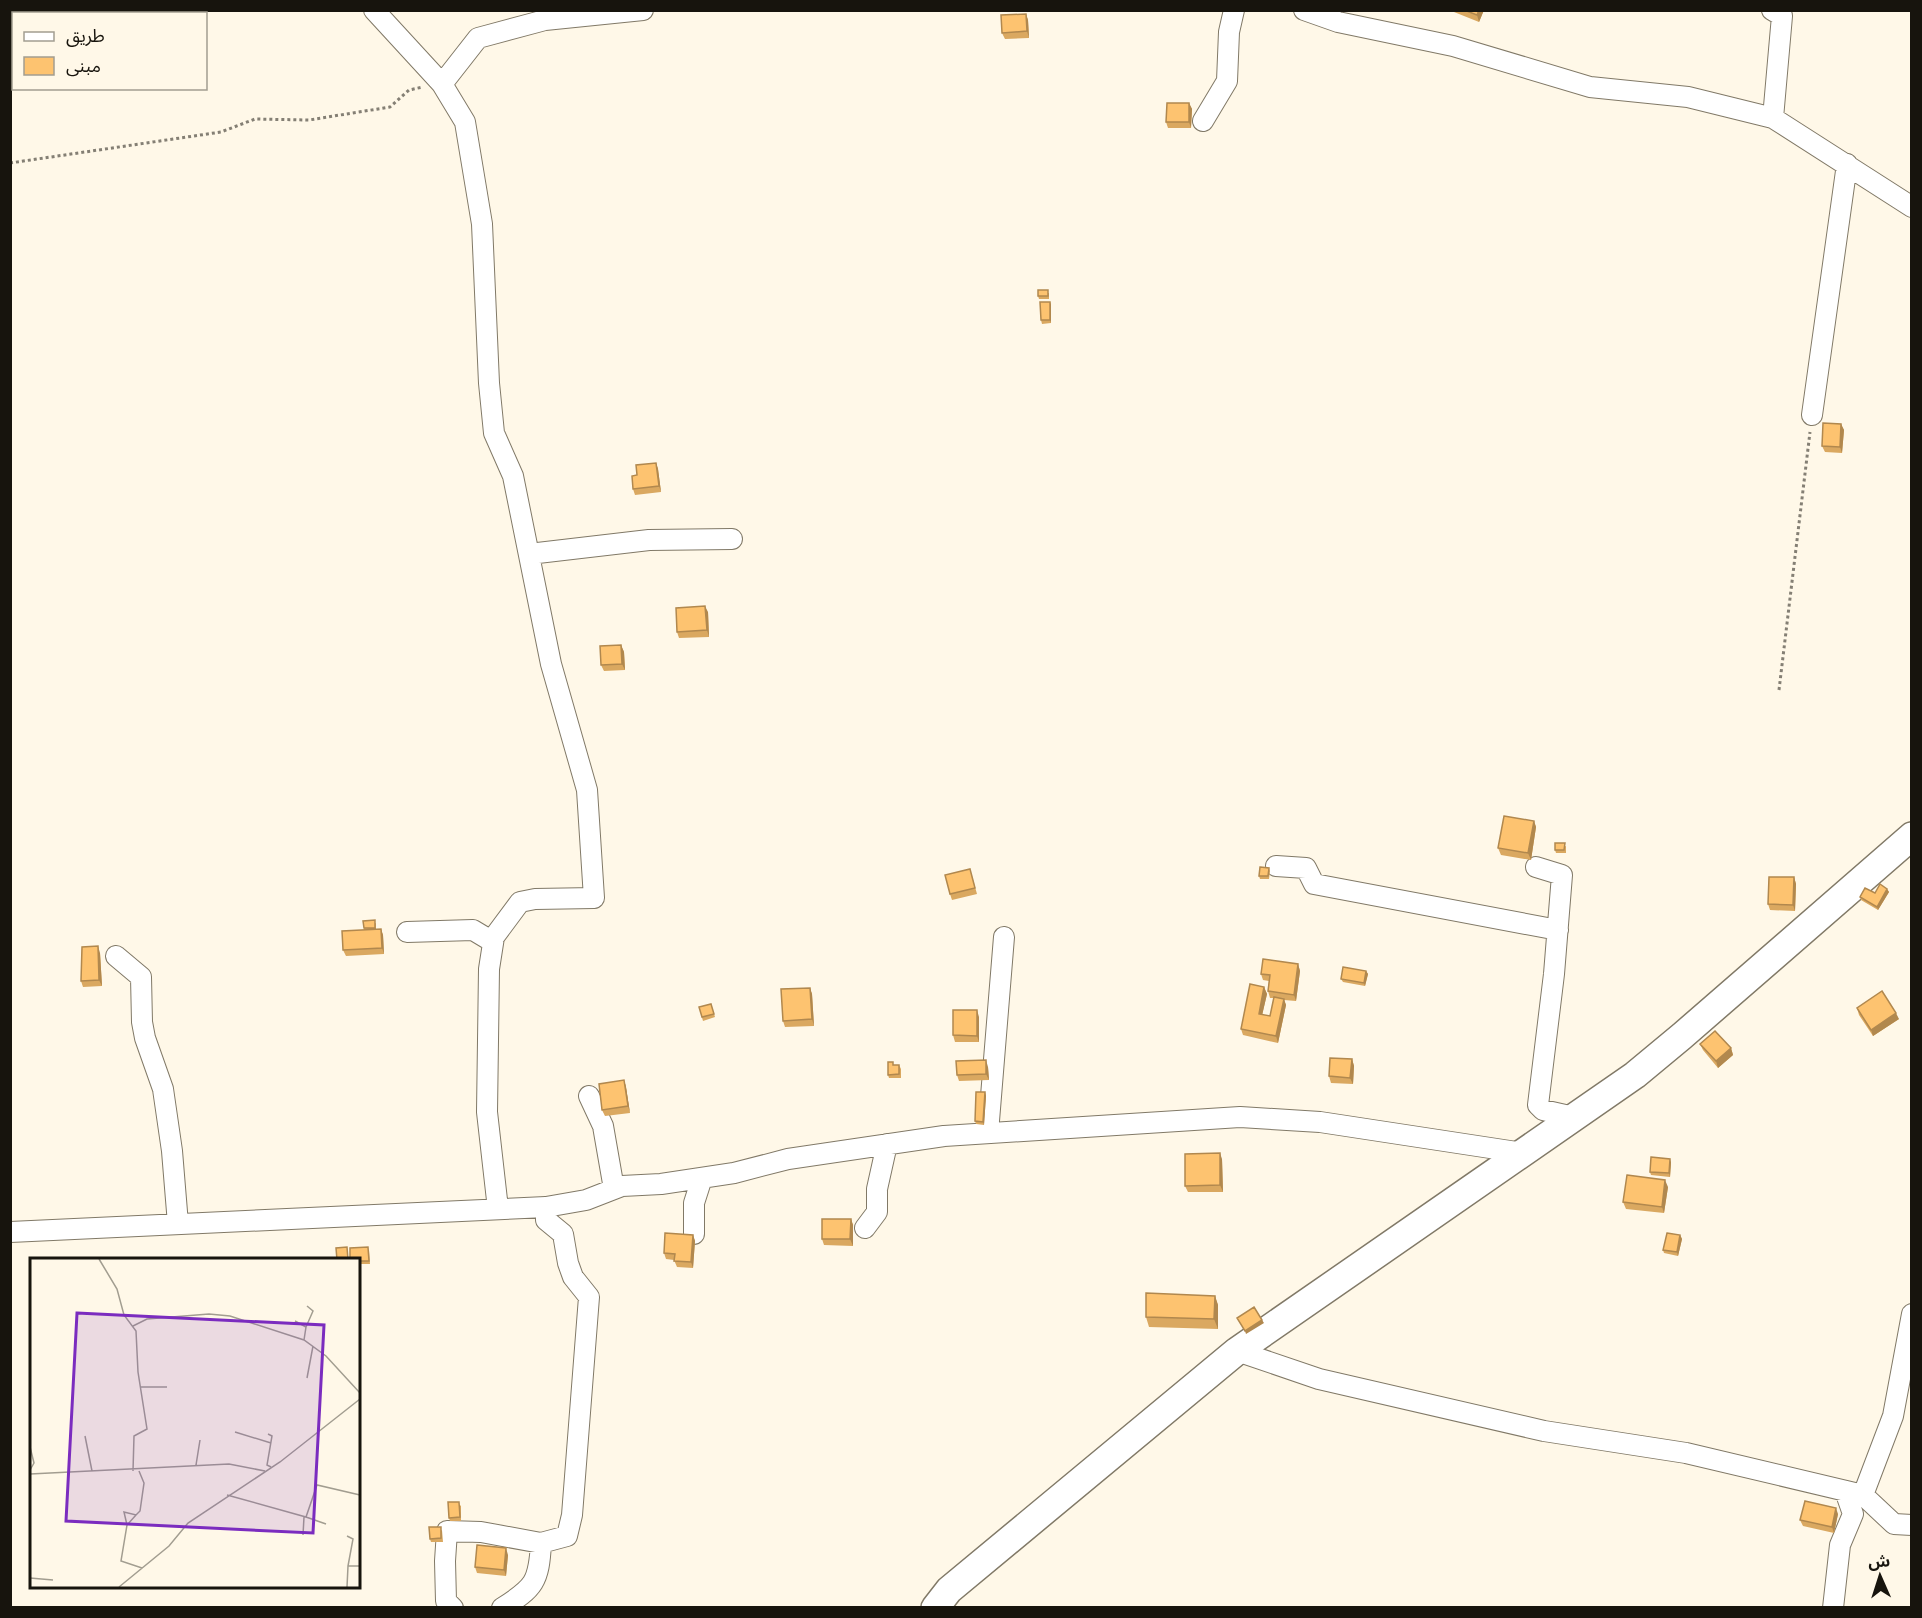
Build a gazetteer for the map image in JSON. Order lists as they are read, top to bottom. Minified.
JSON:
{"legend":["طريق","مبنى"],"north":"top"}
